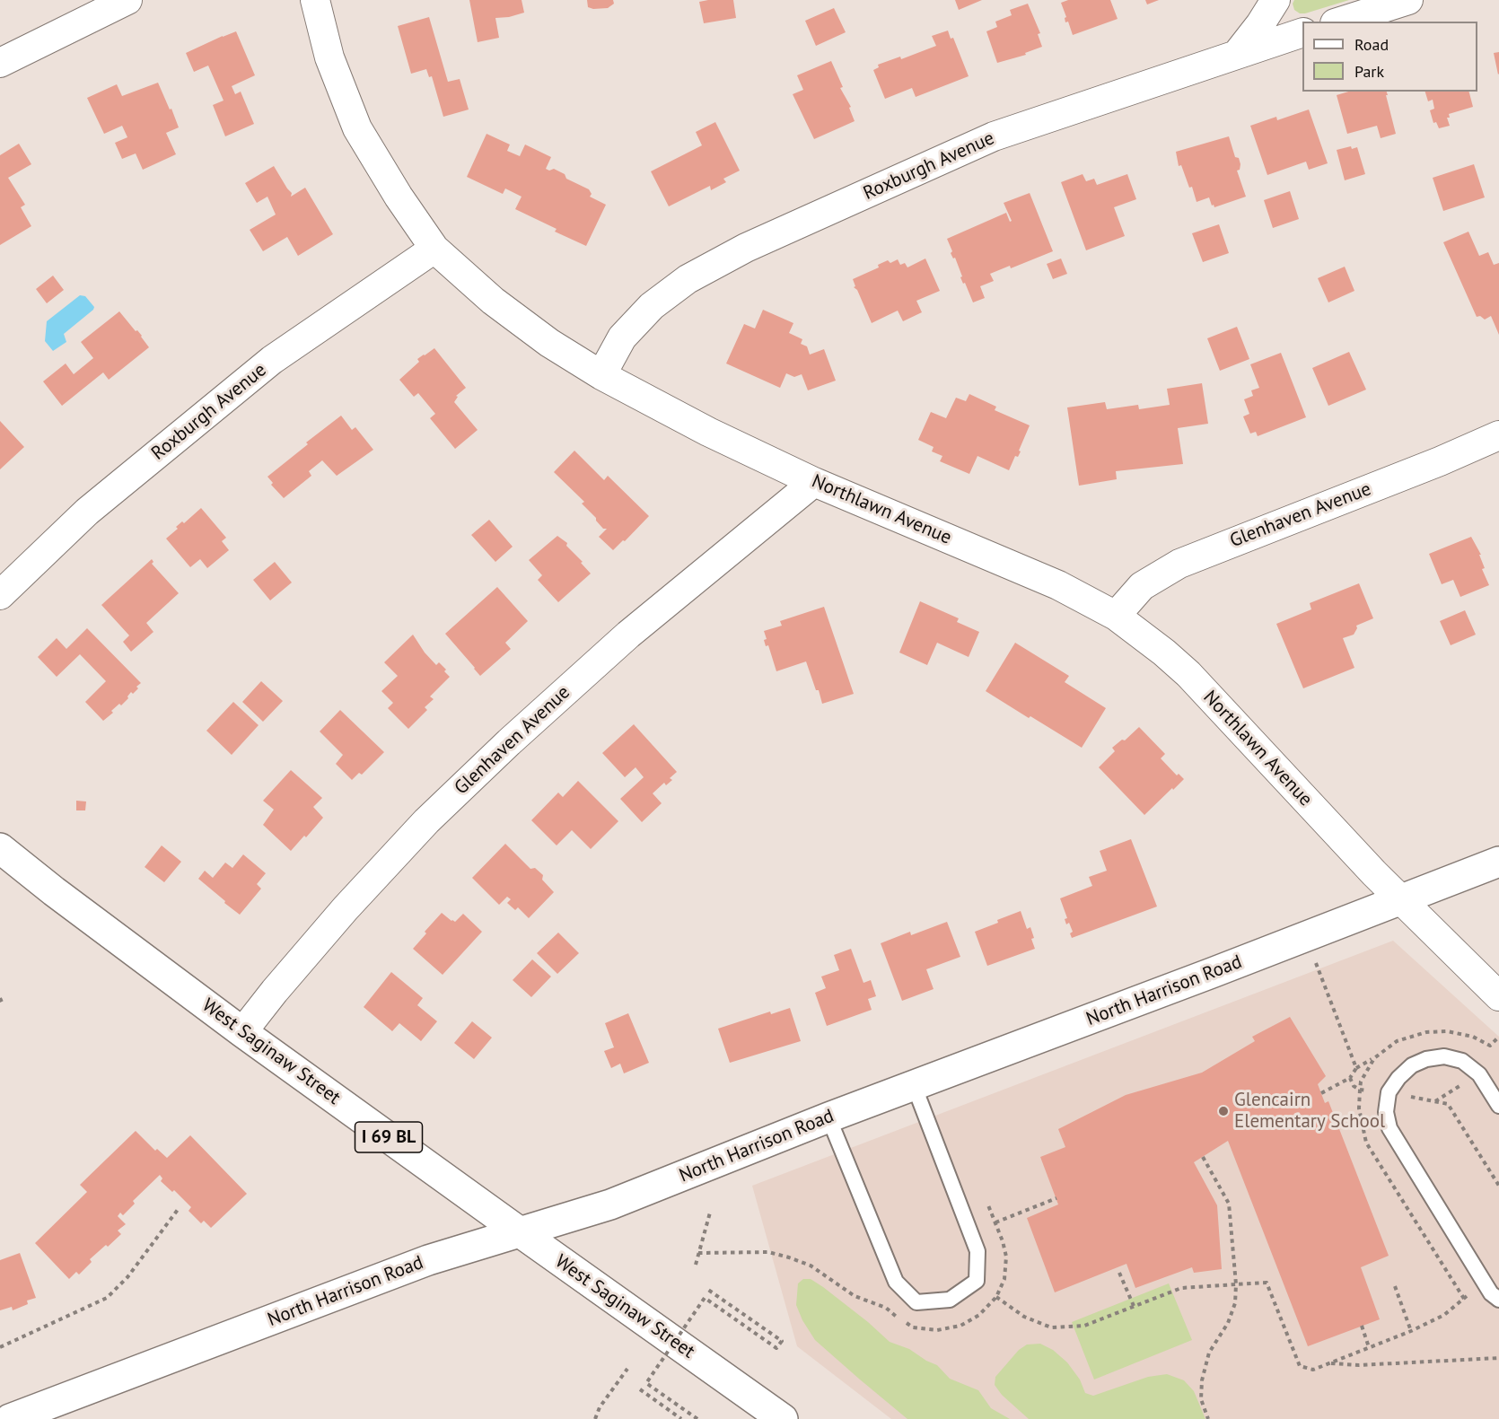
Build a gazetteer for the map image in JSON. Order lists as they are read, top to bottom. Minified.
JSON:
{"streets":{"street":["Roxburgh Avenue","Northlawn Avenue","Glenhaven Avenue","North Harrison Road","West Saginaw Street","I 69 BL"]},"crossings":[["Roxburgh Avenue","Northlawn Avenue"],["Northlawn Avenue","Glenhaven Avenue"],["Northlawn Avenue","North Harrison Road"],["Glenhaven Avenue","West Saginaw Street"],["North Harrison Road","West Saginaw Street"]],"places":["Glencairn Elementary School"],"legend":["Road","Park"]}
